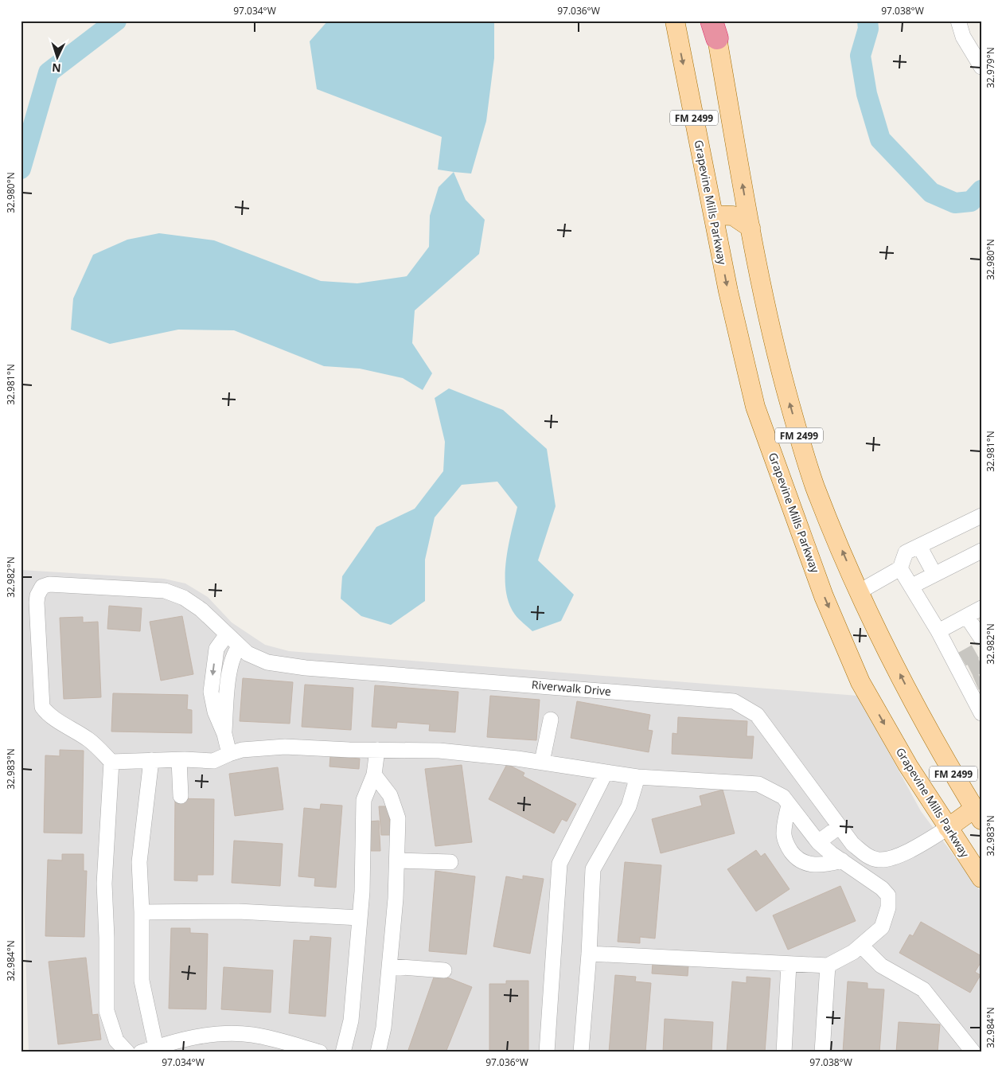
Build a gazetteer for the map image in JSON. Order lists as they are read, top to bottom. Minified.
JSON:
{"streets":{"main road":["FM 2499","Grapevine Mills Parkway"],"lane":["Riverwalk Drive"]},"crossings":[["Grapevine Mills Parkway","Riverwalk Drive"]],"north":"bottom","coordinates":["97.034°W","97.036°W","97.038°W","32.979°N","32.980°N","32.981°N","32.982°N","32.983°N","32.984°N"]}
